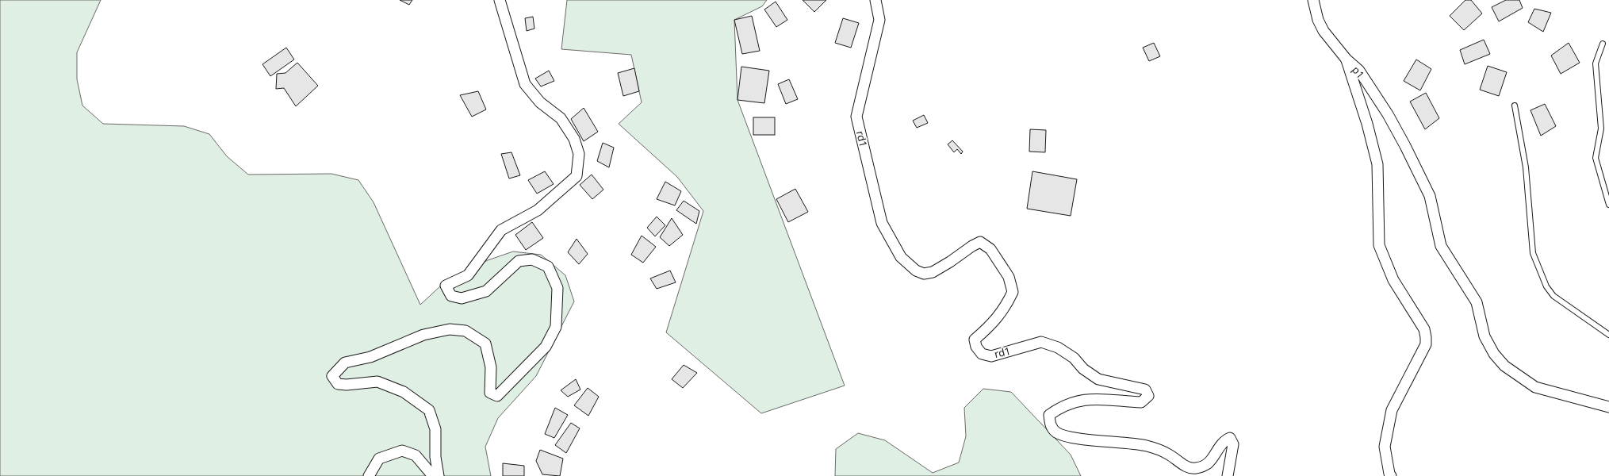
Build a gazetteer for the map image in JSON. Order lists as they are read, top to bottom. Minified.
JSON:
{"streets":{"street":["p1","rd1"]}}
